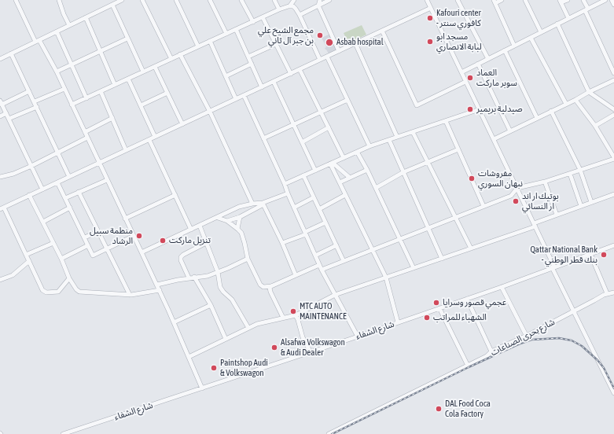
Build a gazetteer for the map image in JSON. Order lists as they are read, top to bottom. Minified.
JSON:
{"streets":{"street":["شارع الشفاء","شارع بحرى الصناعات"]},"places":["Kafouri center - كافوري سنتر","مجمع الشيخ علي بن جبر آل ثاني","مسجد ابو لبابة الانصاري","Asbab hospital","العماد سوبر ماركت","صيدلية بريمير","مفروشات نبهان السوري","بوتيك ار اند ار النسائي","منظمة سبيل الرشاد","تنزيل ماركت","Qattar National Bank - بنك قطر الوطني","عجمي قصور وسرايا","MTC AUTO MAINTENANCE","الشهباء للمراتب","Alsafwa Volkswagon & Audi Dealer","Paintshop Audi & Volkswagon","DAL Food Coca Cola Factory"]}
